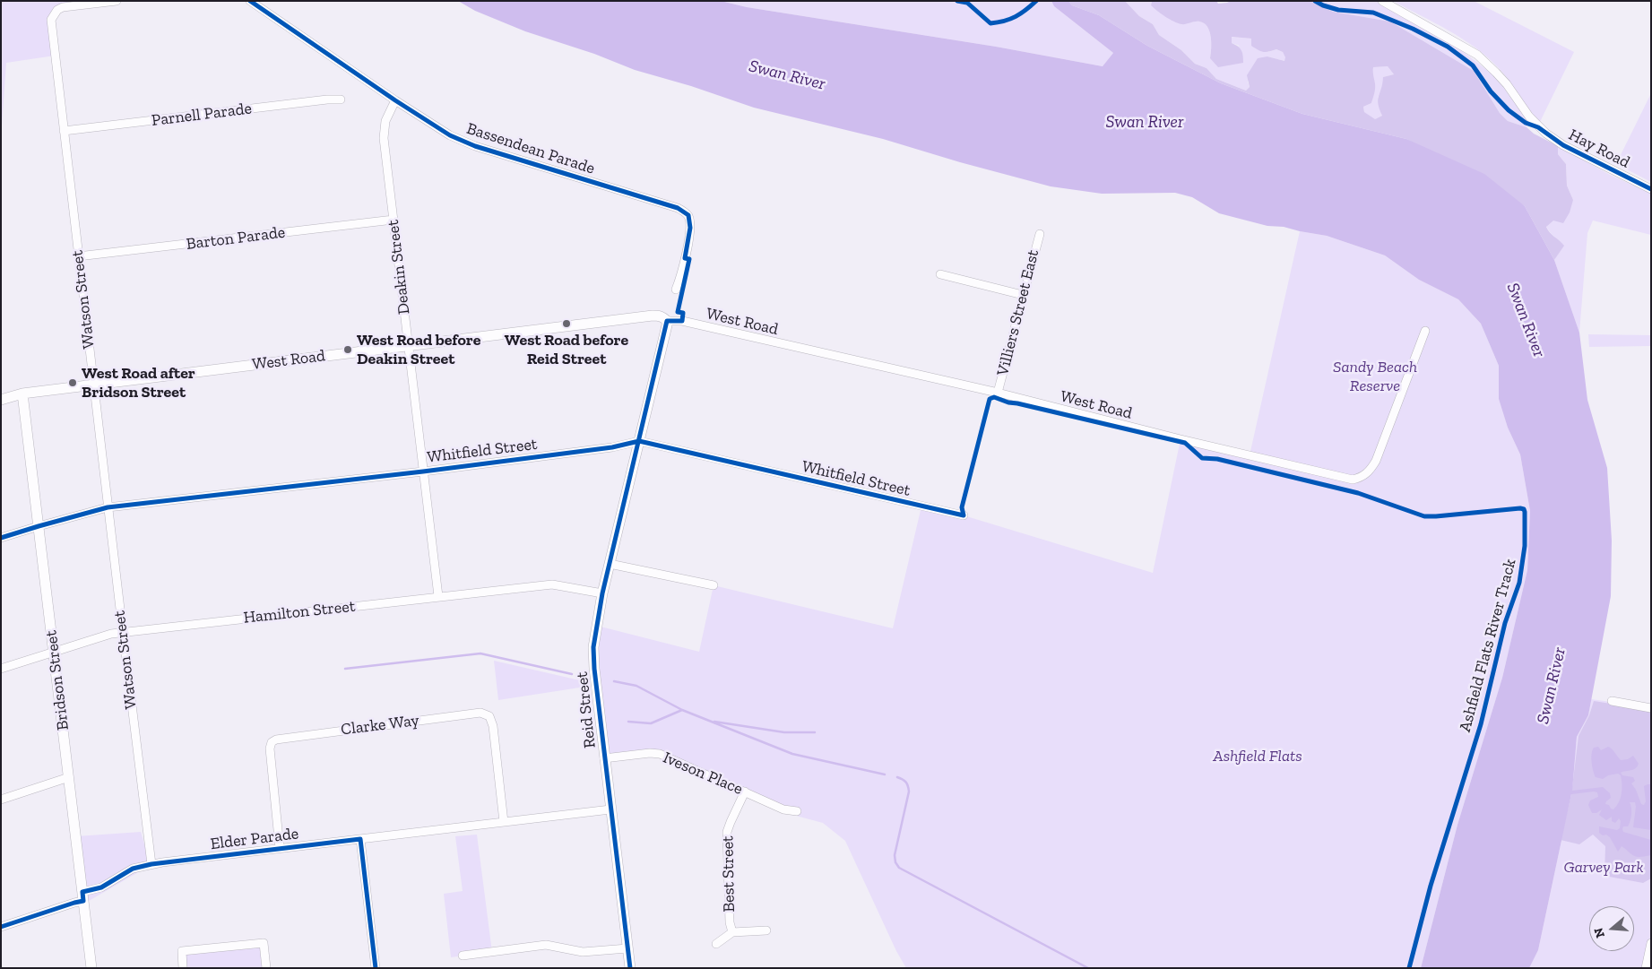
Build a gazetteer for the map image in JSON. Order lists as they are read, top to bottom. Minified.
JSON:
{"streets":{"street":["Parnell Parade","Bassendean Parade","Hay Road","Barton Parade","Deakin Street","Watson Street","Villiers Street East","West Road","Whitfield Street","Hamilton Street","Bridson Street","Reid Street","Clarke Way","Iveson Place","Elder Parade","Best Street"],"cycle path":["Ashfield Flats River Track"]},"crossings":[["Parnell Parade","Watson Street"],["Bassendean Parade","Deakin Street"],["Barton Parade","Deakin Street"],["Barton Parade","Watson Street"],["Deakin Street","West Road"],["Deakin Street","Whitfield Street"],["Deakin Street","Hamilton Street"],["Watson Street","West Road"],["Watson Street","Whitfield Street"],["Watson Street","Hamilton Street"],["Watson Street","Elder Parade"],["Villiers Street East","West Road"],["West Road","Bridson Street"],["West Road","Reid Street"],["Whitfield Street","Bridson Street"],["Whitfield Street","Reid Street"],["Hamilton Street","Bridson Street"],["Hamilton Street","Reid Street"],["Bridson Street","Elder Parade"],["Reid Street","Iveson Place"],["Reid Street","Elder Parade"],["Clarke Way","Elder Parade"],["Iveson Place","Best Street"]],"water":["Swan River"],"parks":["Sandy Beach Reserve","Ashfield Flats","Garvey Park"],"places":["West Road before Reid Street","West Road before Deakin Street","West Road after Bridson Street"],"north":"left"}
